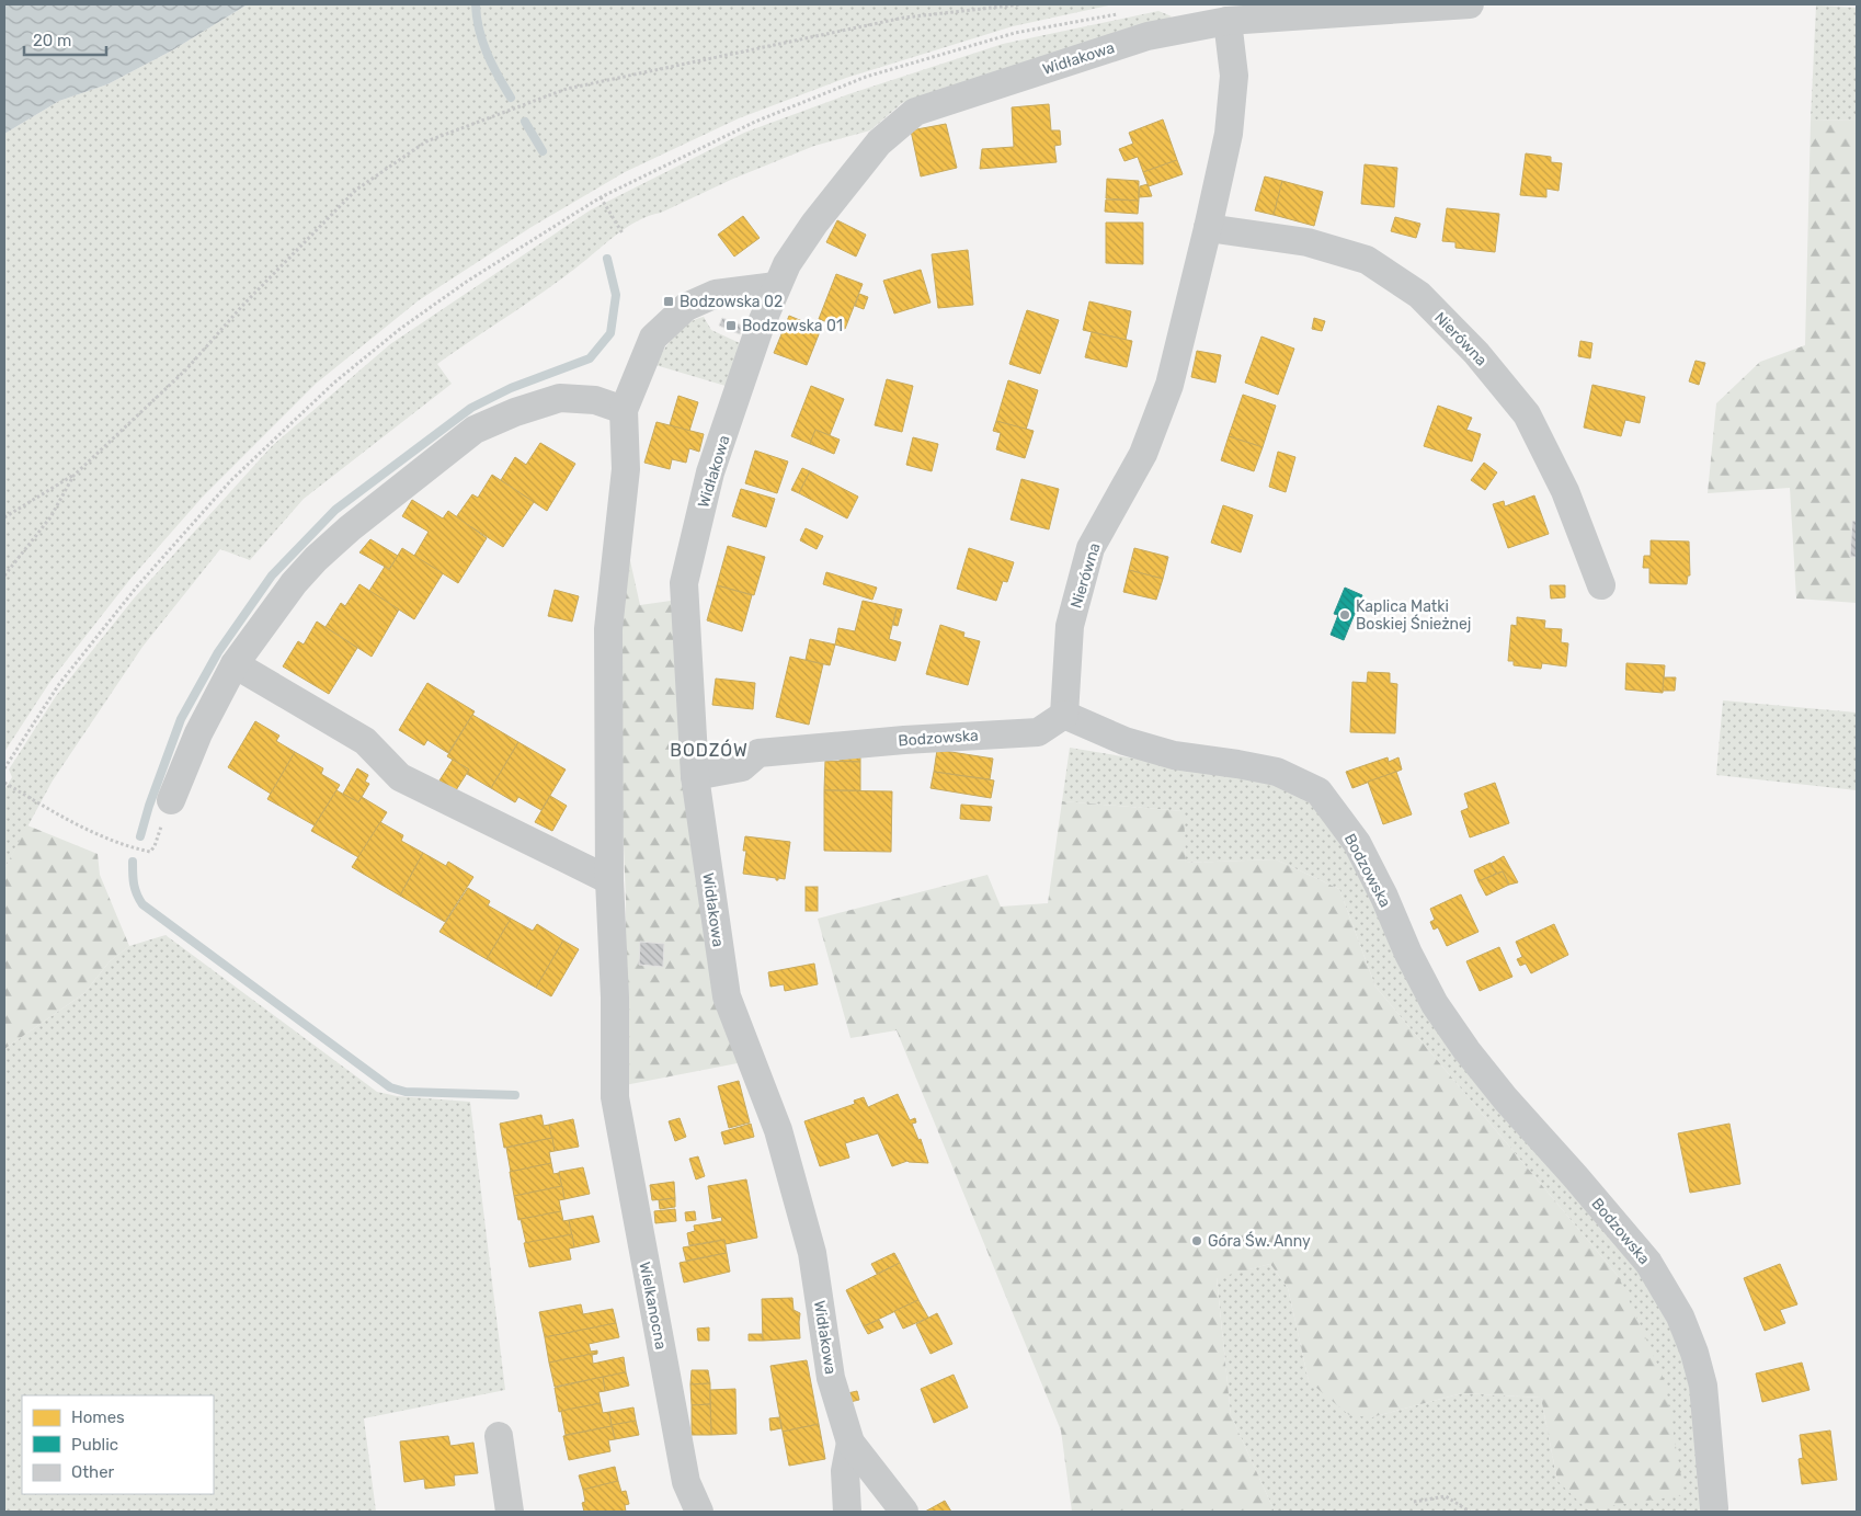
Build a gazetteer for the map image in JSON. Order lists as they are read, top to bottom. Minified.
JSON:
{"streets":{"street":["Widłakowa","Nierówna","Bodzowska","Wielkanocna"]},"crossings":[["Widłakowa","Nierówna"],["Widłakowa","Bodzowska"],["Nierówna","Bodzowska"]],"districts":["BODZÓW"],"places":{"transit":["Bodzowska 02","Bodzowska 01"],"other":["Kaplica Matki Boskiej Śnieżnej","Góra Św. Anny"]},"legend":["Homes","Public","Other"],"scale_bar":"20 m"}
